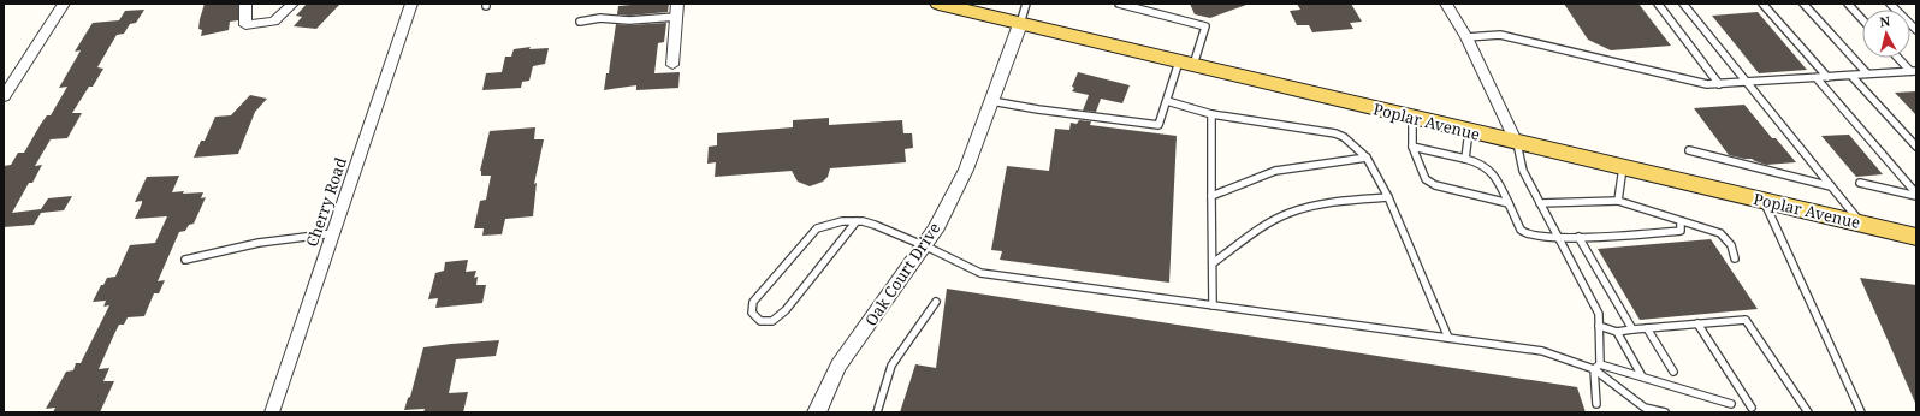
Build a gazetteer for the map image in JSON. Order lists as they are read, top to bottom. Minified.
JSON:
{"streets":{"main road":["Poplar Avenue"],"street":["Cherry Road","Oak Court Drive"]},"crossings":[["Poplar Avenue","Oak Court Drive"]],"north":"top"}
